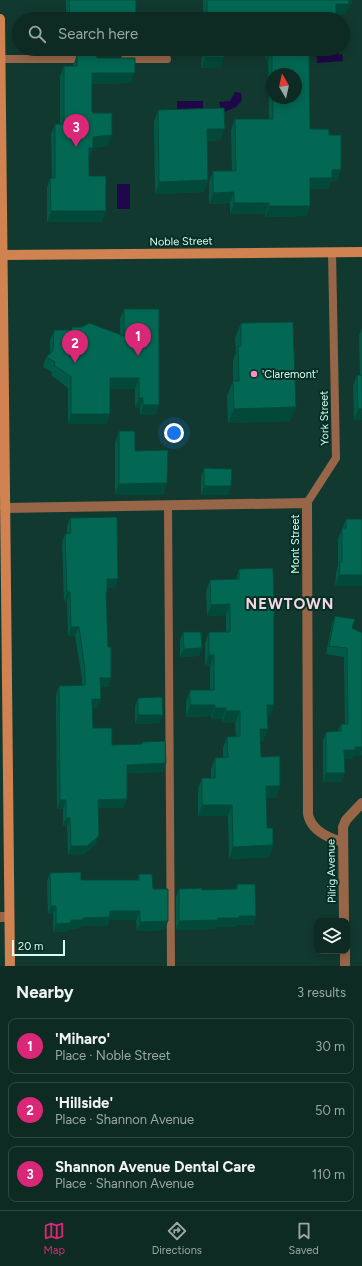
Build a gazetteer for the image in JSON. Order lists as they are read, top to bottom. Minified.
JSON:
{"streets":{"main road":["Noble Street"],"street":["Mont Street","Pilrig Avenue"],"lane":["York Street"]},"crossings":[["Noble Street","York Street"],["York Street","Mont Street"],["Mont Street","Pilrig Avenue"]],"districts":["NEWTOWN"],"places":["'Claremont'"],"scale_bar":"20 m","north":"top","page":{"search":"Search here","pins":["3","1","2"],"scale":"20 m","heading":["Nearby","3 results"],"list":[{"mark":"1","name":"'Miharo'","note":"Place · Noble Street","value":"30 m"},{"mark":"2","name":"'Hillside'","note":"Place · Shannon Avenue","value":"50 m"},{"mark":"3","name":"Shannon Avenue Dental Care","note":"Place · Shannon Avenue","value":"110 m"}],"nav":["Map","Directions","Saved"]}}
